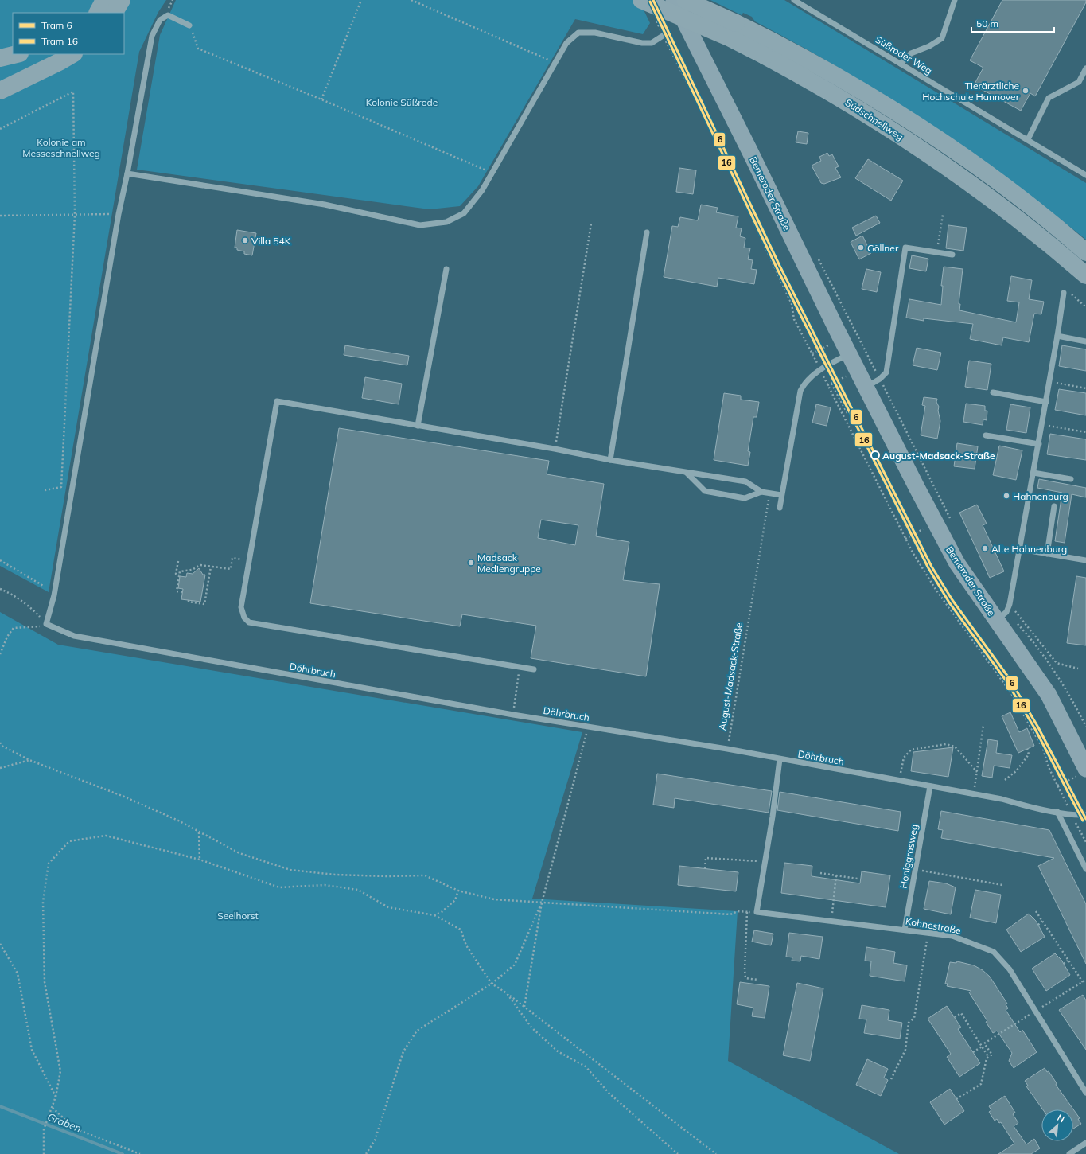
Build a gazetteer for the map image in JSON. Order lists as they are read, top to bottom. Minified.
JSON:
{"streets":{"highway":["Südschnellweg"],"main road":["Bemeroder Straße"],"street":["Süßroder Weg","Döhrbruch","Honiggrasweg","Kohnestraße"],"path":["August-Madsack-Straße"]},"crossings":[["Döhrbruch","August-Madsack-Straße"],["Döhrbruch","Honiggrasweg"],["Honiggrasweg","Kohnestraße"]],"water":["Graben"],"parks":["Kolonie Süßrode","Kolonie am Messeschnellweg","Seelhorst"],"places":["Tierärztliche Hochschule Hannover","Villa 54K","Göllner","August-Madsack-Straße","Hahnenburg","Alte Hahnenburg","Madsack Mediengruppe"],"lines":["tram line 6","tram line 16"],"legend":["Tram 6","Tram 16"],"scale_bar":"50 m","north":"top right"}
